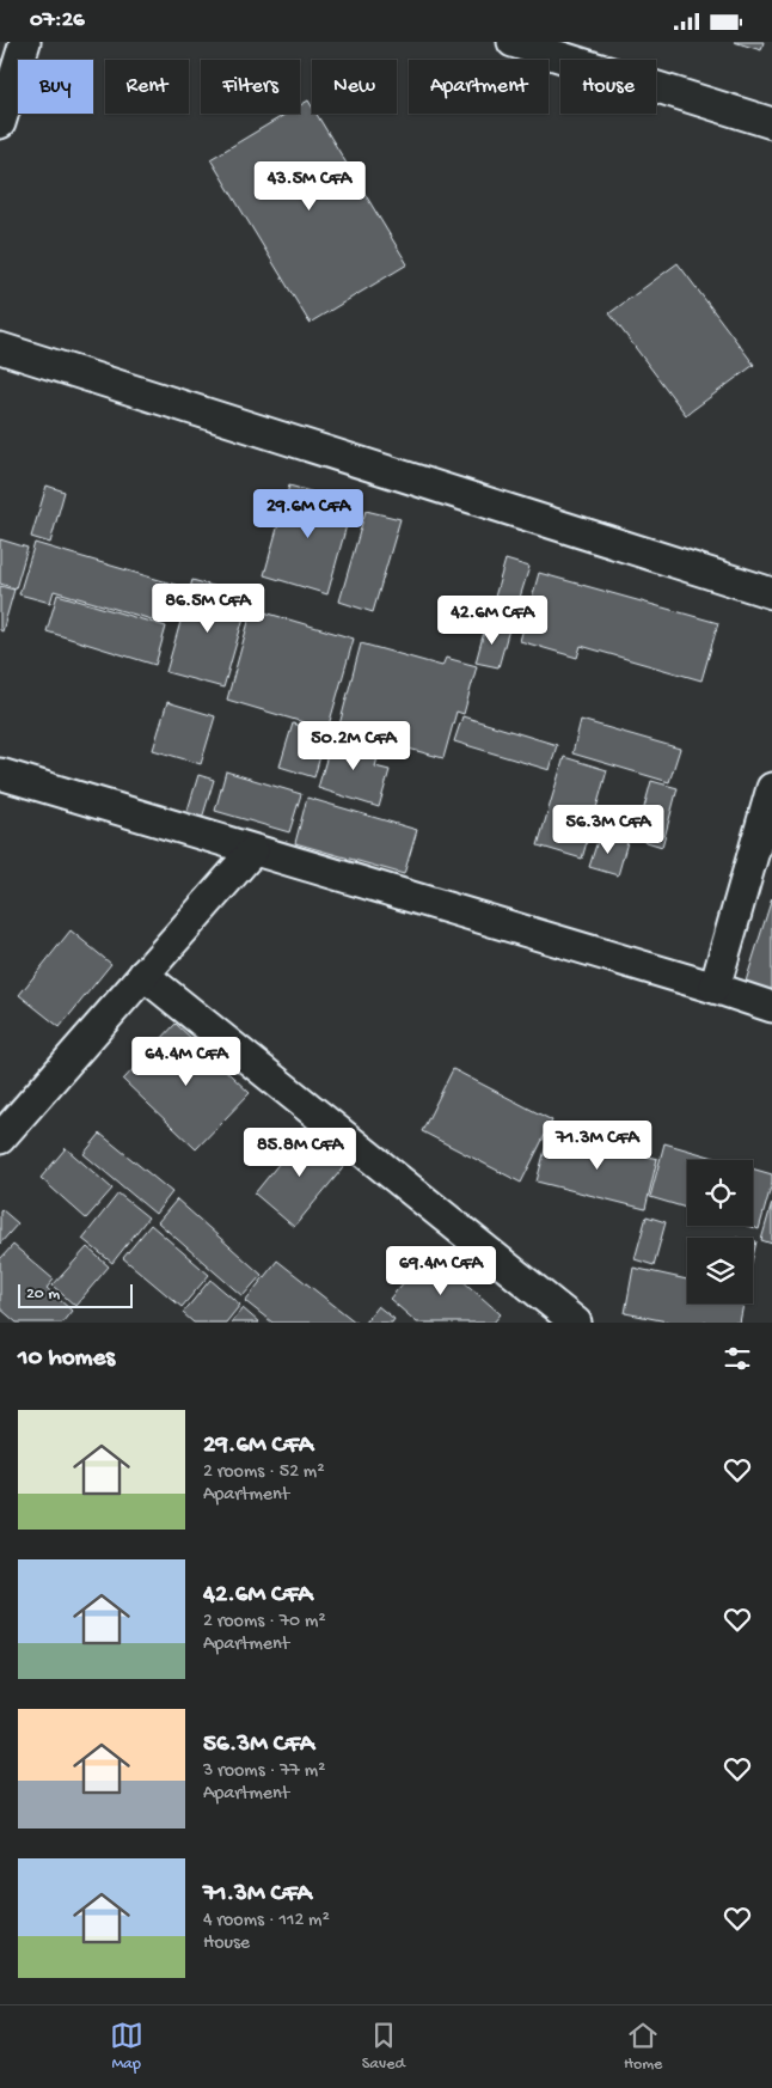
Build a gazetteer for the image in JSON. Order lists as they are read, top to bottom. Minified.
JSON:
{"scale_bar":"20 m","page":{"status":"07:26","chip":["Buy","Rent","Filters","New","Apartment","House"],"price":["43.5M CFA","29.6M CFA","86.5M CFA","42.6M CFA","50.2M CFA","56.3M CFA","64.4M CFA","71.3M CFA","85.8M CFA","69.4M CFA"],"scale":"20 m","heading":"10 homes","list":[{"name":"29.6M CFA","note":"2 rooms · 52 m² · Apartment"},{"name":"42.6M CFA","note":"2 rooms · 70 m² · Apartment"},{"name":"56.3M CFA","note":"3 rooms · 77 m² · Apartment"},{"name":"71.3M CFA","note":"4 rooms · 112 m² · House"}],"tabs":["Map","Saved","Home"]}}
